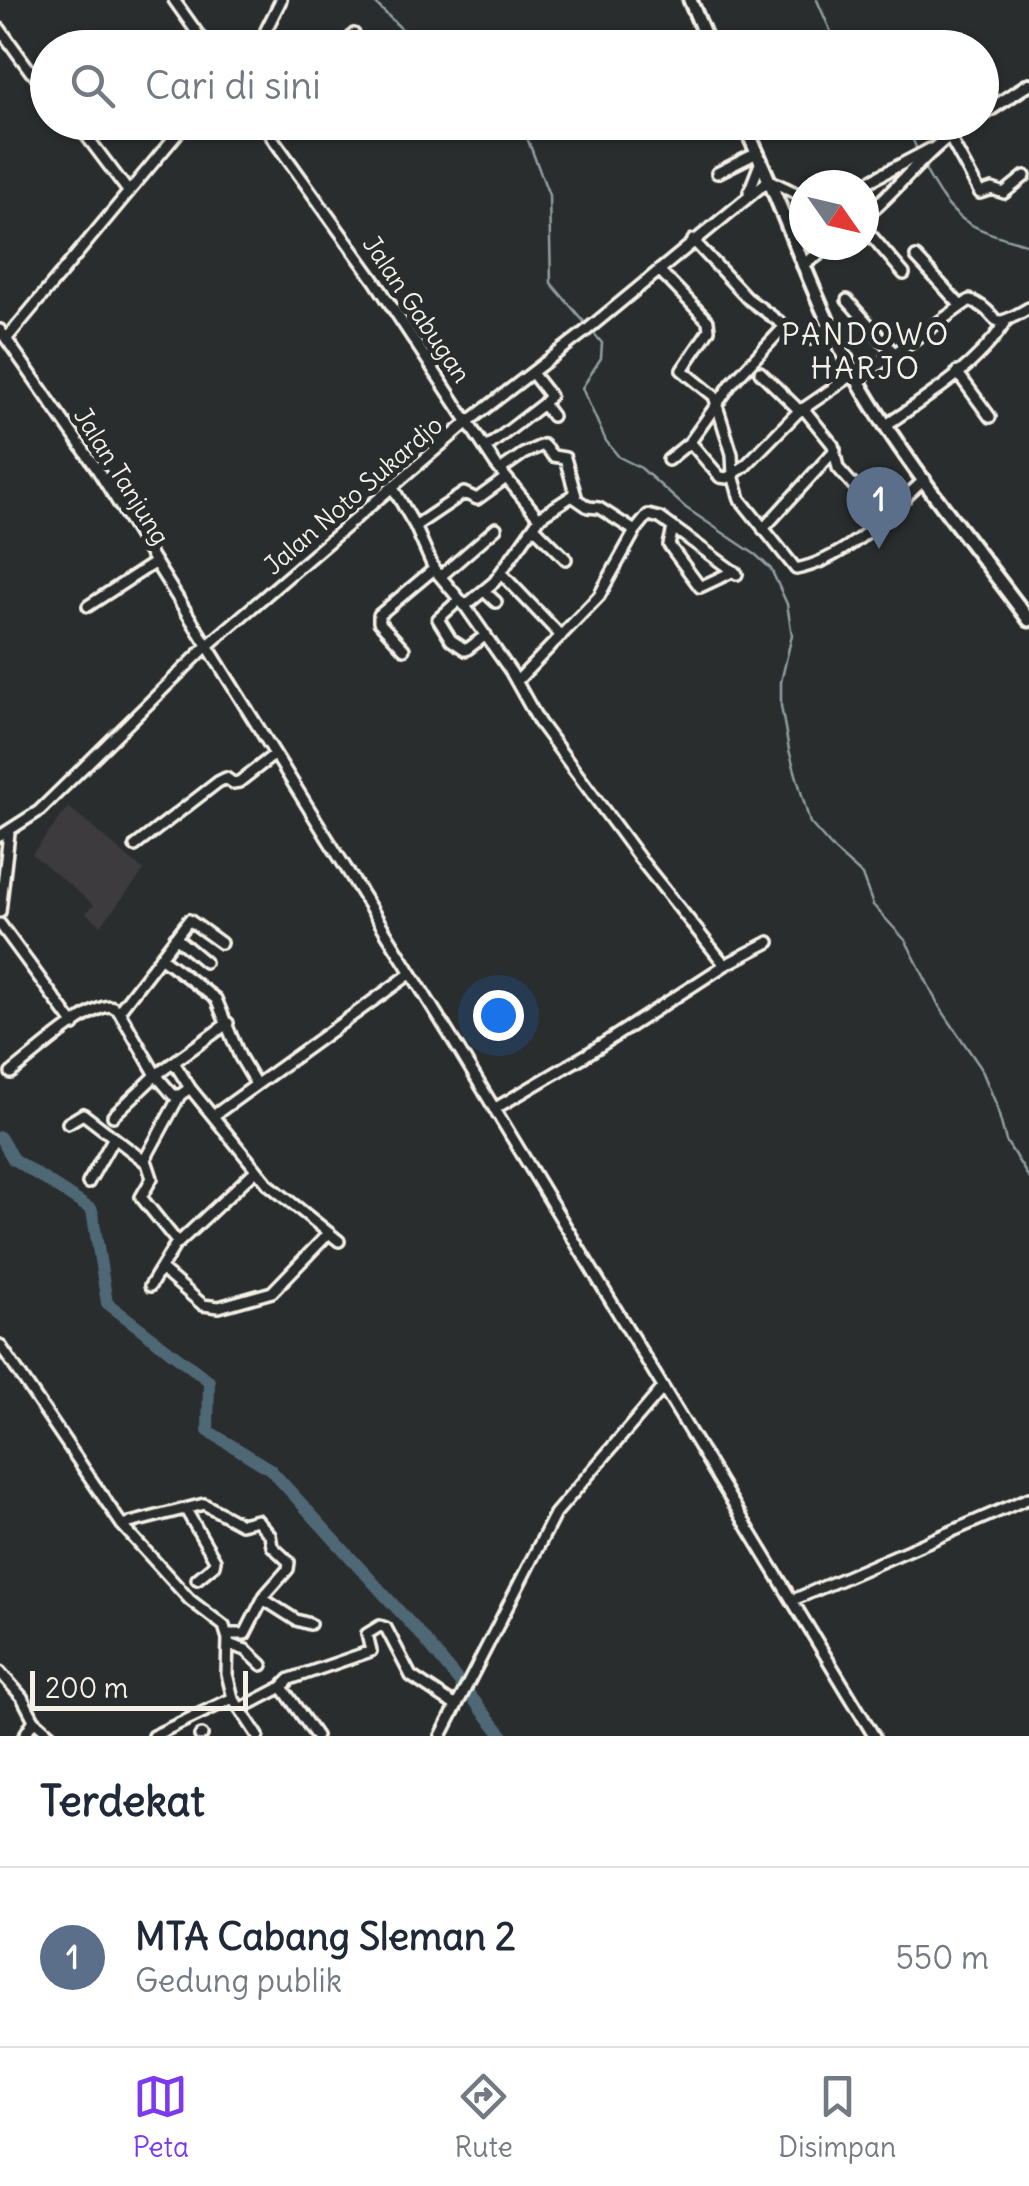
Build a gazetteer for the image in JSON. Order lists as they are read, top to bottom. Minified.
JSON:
{"streets":{"street":["Jalan Gabugan","Jalan Tanjung","Jalan Noto Sukardjo"]},"crossings":[["Jalan Gabugan","Jalan Noto Sukardjo"],["Jalan Tanjung","Jalan Noto Sukardjo"]],"districts":["PANDOWO HARJO"],"scale_bar":"200 m","north":"bottom right","page":{"search":"Cari di sini","pins":"1","scale":"200 m","heading":"Terdekat","list":[{"mark":"1","name":"MTA Cabang Sleman 2","note":"Gedung publik","value":"550 m"}],"nav":["Peta","Rute","Disimpan"]}}
